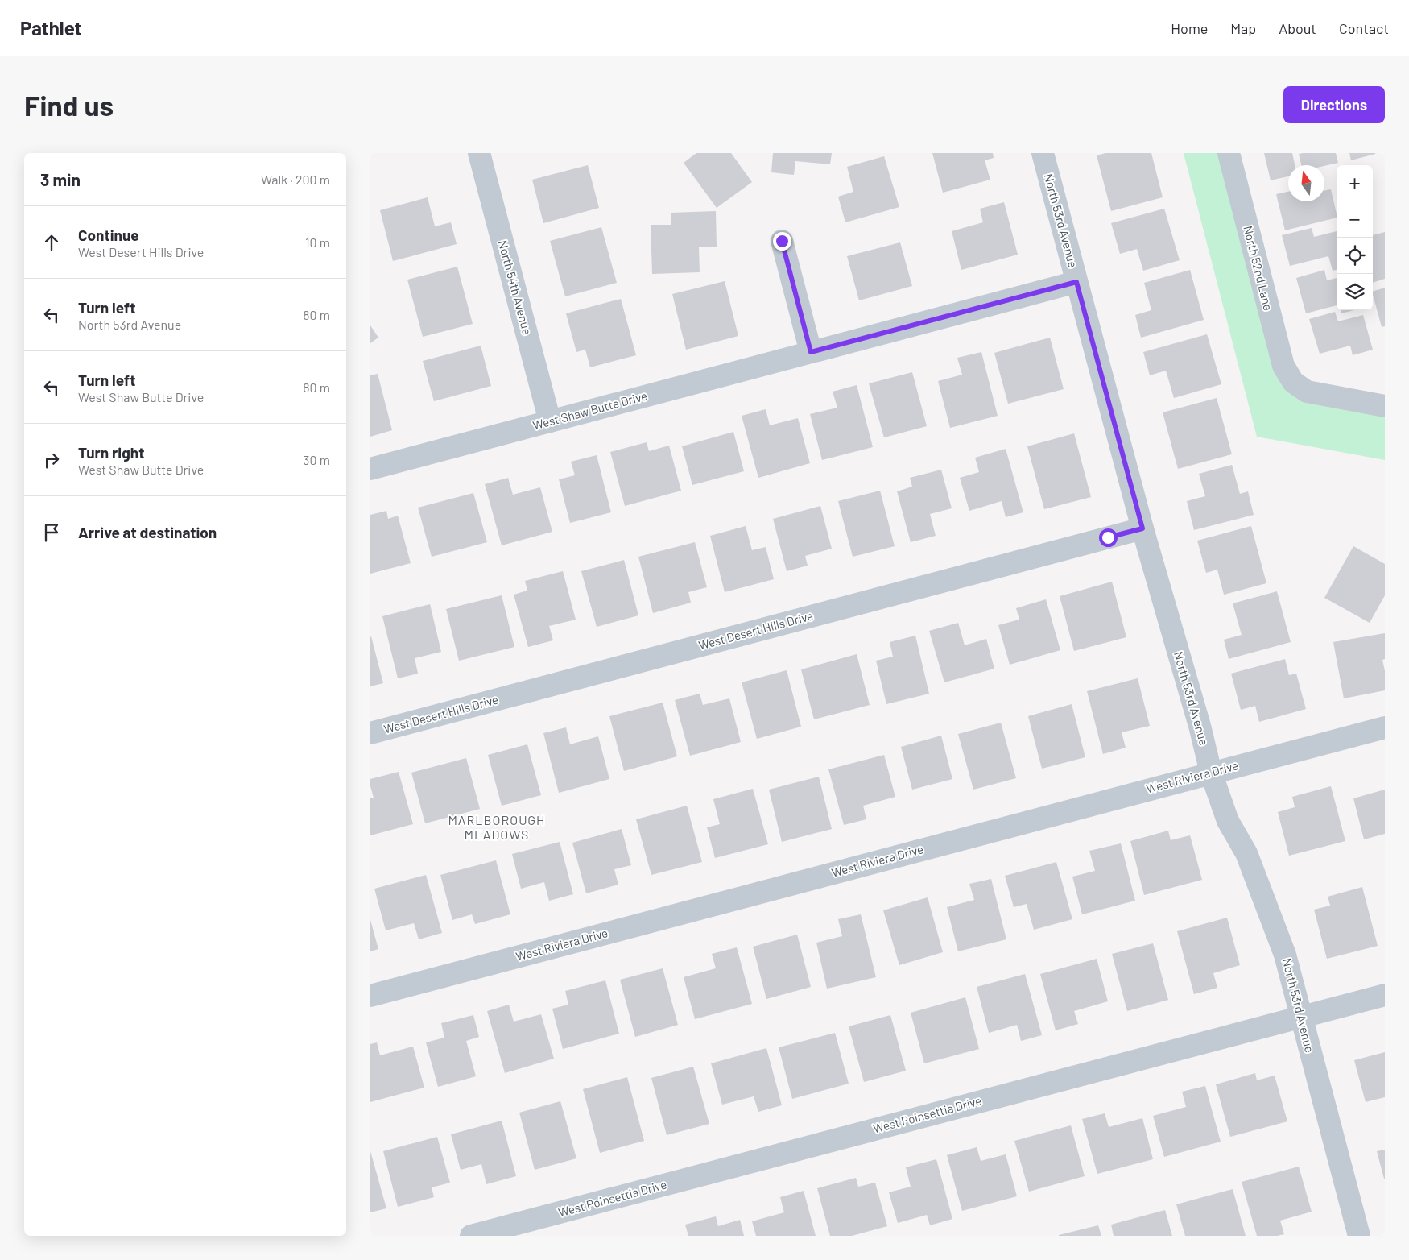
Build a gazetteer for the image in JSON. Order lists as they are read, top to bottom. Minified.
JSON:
{"streets":{"street":["North 53rd Avenue","North 52nd Lane","North 54th Avenue","West Shaw Butte Drive","West Desert Hills Drive","West Riviera Drive","West Poinsettia Drive"]},"crossings":[["North 53rd Avenue","West Shaw Butte Drive"],["North 53rd Avenue","West Desert Hills Drive"],["North 53rd Avenue","West Riviera Drive"],["North 53rd Avenue","West Poinsettia Drive"],["North 54th Avenue","West Shaw Butte Drive"]],"districts":["MARLBOROUGH MEADOWS"],"north":"top","page":{"header":"Pathlet","nav":["Home","Map","About","Contact"],"buttons":"Directions","title":"Find us","heading":["3 min","Walk · 200 m"],"map_buttons":["+","−"],"list":[["Continue","West Desert Hills Drive","10 m"],["Turn left","North 53rd Avenue","80 m"],["Turn left","West Shaw Butte Drive","80 m"],["Turn right","West Shaw Butte Drive","30 m"],"Arrive at destination"]}}
